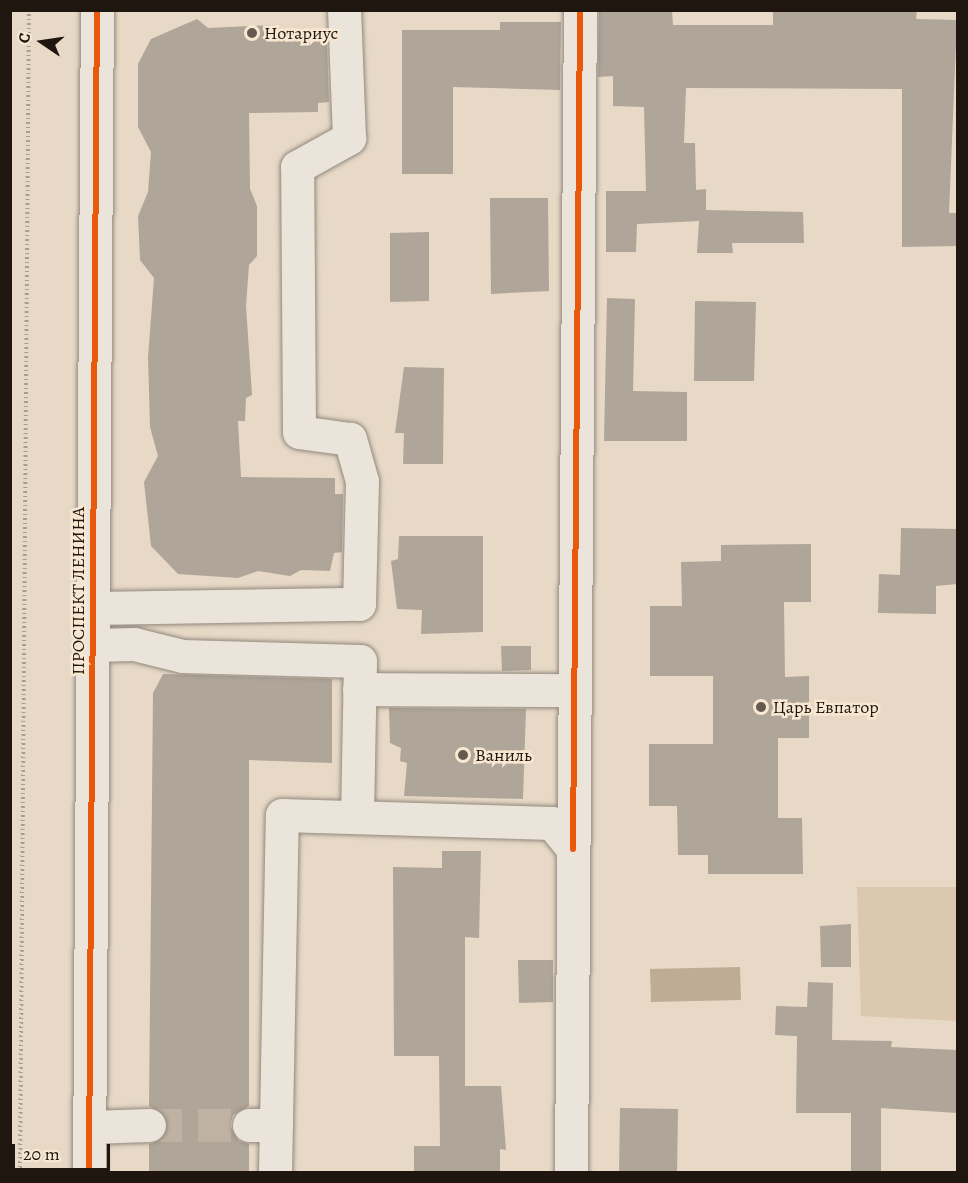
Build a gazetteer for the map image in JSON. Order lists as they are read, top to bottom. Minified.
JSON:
{"streets":{"street":["ПРОСПЕКТ ЛЕНИНА"]},"places":["Нотариус","Царь Евпатор","Ваниль"],"scale_bar":"20 m","north":"left"}
